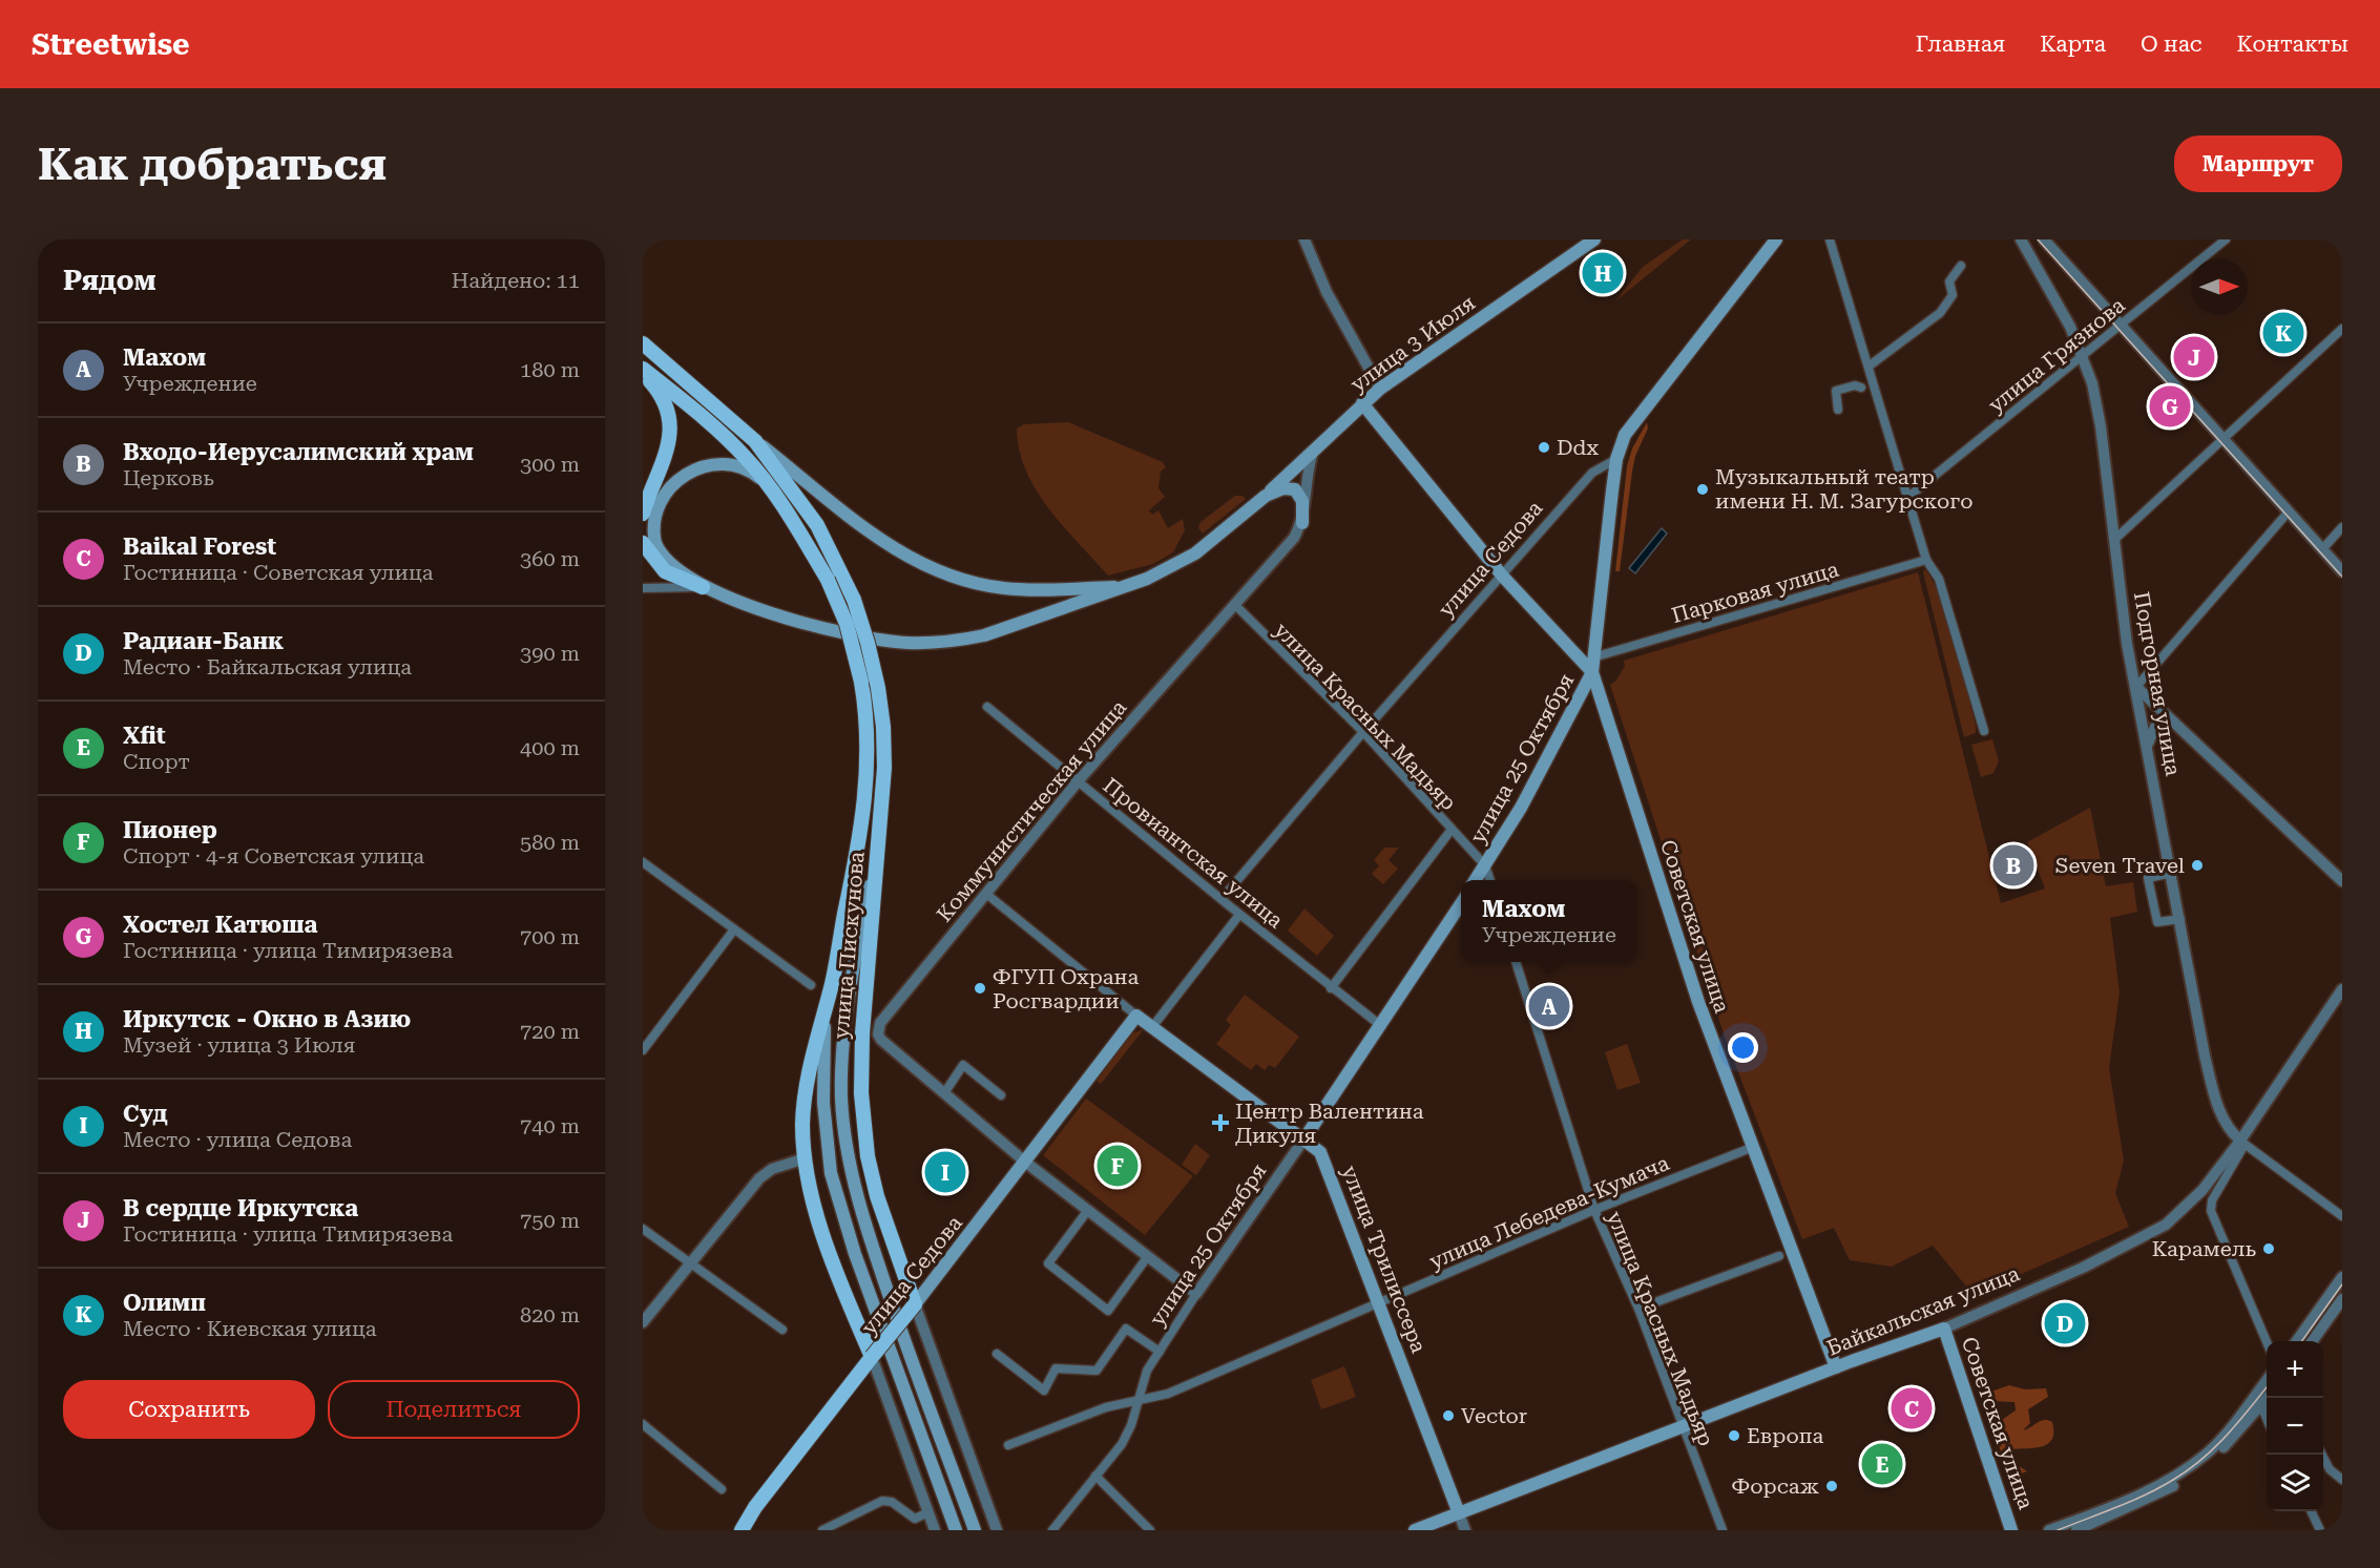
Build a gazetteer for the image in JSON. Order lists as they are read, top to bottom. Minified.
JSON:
{"streets":{"main road":["улица 3 Июля","улица Седова","улица 25 Октября","Советская улица","улица Пискунова","улица Трилиссера","Байкальская улица"],"street":["улица Грязнова","Парковая улица","Подгорная улица","улица Красных Мадьяр","Коммунистическая улица","Провиантская улица","улица Лебедева-Кумача"]},"crossings":[["улица 3 Июля","Коммунистическая улица"],["улица Грязнова","Подгорная улица"],["улица Седова","улица Красных Мадьяр"],["улица Седова","улица 25 Октября"],["улица Седова","Коммунистическая улица"],["улица Седова","Провиантская улица"],["улица Седова","улица Пискунова"],["улица Седова","улица Трилиссера"],["Парковая улица","улица 25 Октября"],["Подгорная улица","Байкальская улица"],["улица Красных Мадьяр","улица 25 Октября"],["улица Красных Мадьяр","Коммунистическая улица"],["улица Красных Мадьяр","улица Лебедева-Кумача"],["улица Красных Мадьяр","Байкальская улица"],["улица 25 Октября","Коммунистическая улица"],["улица 25 Октября","Провиантская улица"],["улица 25 Октября","Советская улица"],["улица 25 Октября","улица Лебедева-Кумача"],["улица 25 Октября","улица Трилиссера"],["Коммунистическая улица","Провиантская улица"],["Коммунистическая улица","улица Трилиссера"],["Советская улица","улица Лебедева-Кумача"],["Советская улица","Байкальская улица"],["улица Лебедева-Кумача","улица Трилиссера"],["улица Трилиссера","Байкальская улица"]],"places":{"other":["Ddx","Музыкальный театр имени Н. М. Загурского","Seven Travel","ФГУП Охрана Росгвардии","Карамель","Vector","Европа","Форсаж"],"health":["Центр Валентина Дикуля"]},"north":"right","page":{"header":"Streetwise","nav":["Главная","Карта","О нас","Контакты"],"buttons":["Маршрут",["Сохранить","Поделиться"]],"title":"Как добраться","heading":["Рядом","Найдено: 11"],"pins":["H","K","J","G","B","A","F","I","D","C","E"],"list":[{"mark":"A","name":"Махом","note":"Учреждение","value":"180 m"},{"mark":"B","name":"Входо-Иерусалимский храм","note":"Церковь","value":"300 m"},{"mark":"C","name":"Baikal Forest","note":"Гостиница · Советская улица","value":"360 m"},{"mark":"D","name":"Радиан-Банк","note":"Место · Байкальская улица","value":"390 m"},{"mark":"E","name":"Xfit","note":"Спорт","value":"400 m"},{"mark":"F","name":"Пионер","note":"Спорт · 4-я Советская улица","value":"580 m"},{"mark":"G","name":"Хостел Катюша","note":"Гостиница · улица Тимирязева","value":"700 m"},{"mark":"H","name":"Иркутск - Окно в Азию","note":"Музей · улица 3 Июля","value":"720 m"},{"mark":"I","name":"Суд","note":"Место · улица Седова","value":"740 m"},{"mark":"J","name":"В сердце Иркутска","note":"Гостиница · улица Тимирязева","value":"750 m"},{"mark":"K","name":"Олимп","note":"Место · Киевская улица","value":"820 m"}],"popup":["Махом","Учреждение"],"map_buttons":["+","−"]}}
